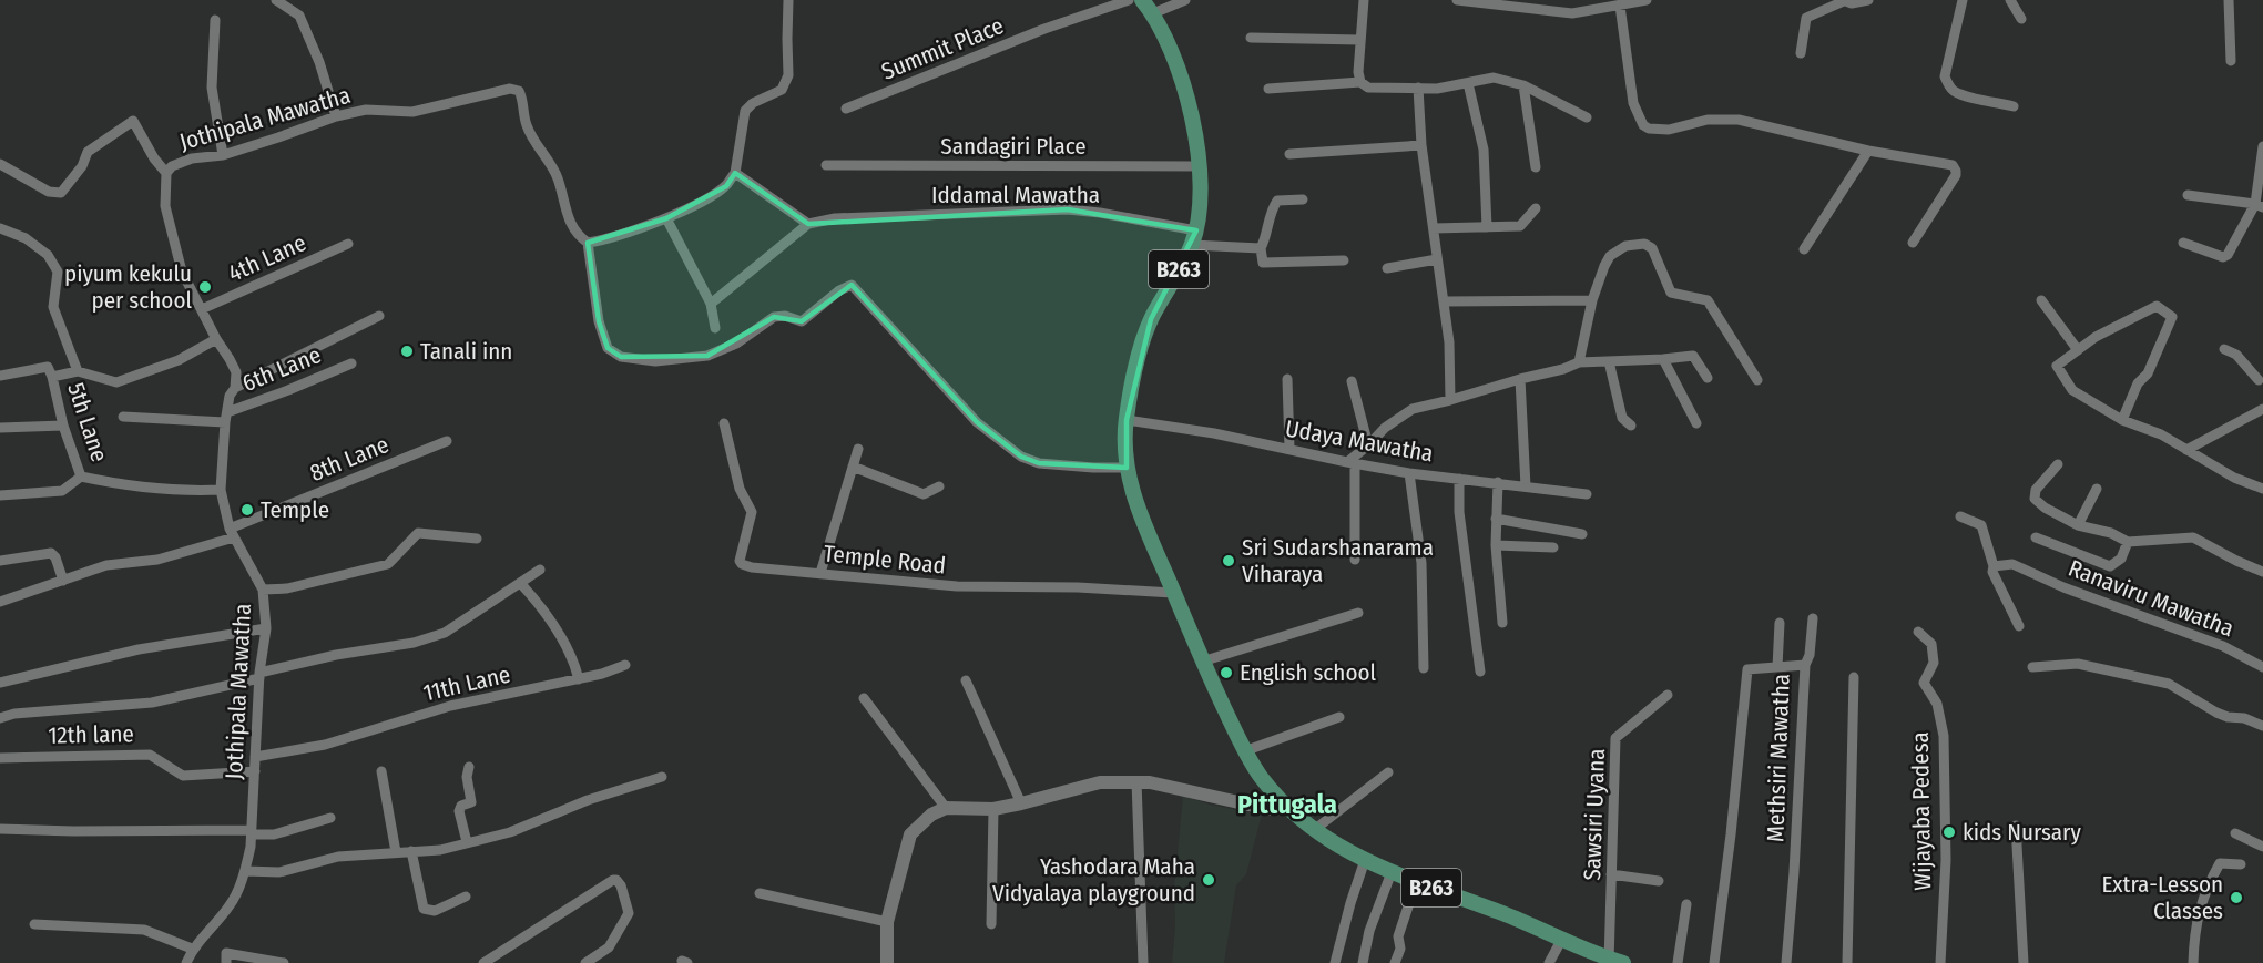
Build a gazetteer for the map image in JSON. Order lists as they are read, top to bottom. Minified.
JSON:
{"streets":{"main road":["B263"],"street":["Summit Place","Jothipala Mawatha","Sandagiri Place","Iddamal Mawatha","4th Lane","6th Lane","5th Lane","Udaya Mawatha","8th Lane","Temple Road","Ranaviru Mawatha","11th Lane","12th lane","Methsiri Mawatha","Wijayaba Pedesa","Sawsiri Uyana"]},"crossings":[["Jothipala Mawatha","4th Lane"],["Jothipala Mawatha","6th Lane"],["Jothipala Mawatha","5th Lane"],["Jothipala Mawatha","8th Lane"],["Jothipala Mawatha","11th Lane"],["Jothipala Mawatha","12th lane"],["Sandagiri Place","B263"],["Iddamal Mawatha","B263"],["B263","Udaya Mawatha"],["B263","Temple Road"],["B263","Sawsiri Uyana"]],"districts":["Pittugala"],"places":["piyum kekulu per school","Tanali inn","Temple","Sri Sudarshanarama Viharaya","English school","kids Nursary","Yashodara Maha Vidyalaya playground","Extra-Lesson Classes"]}
